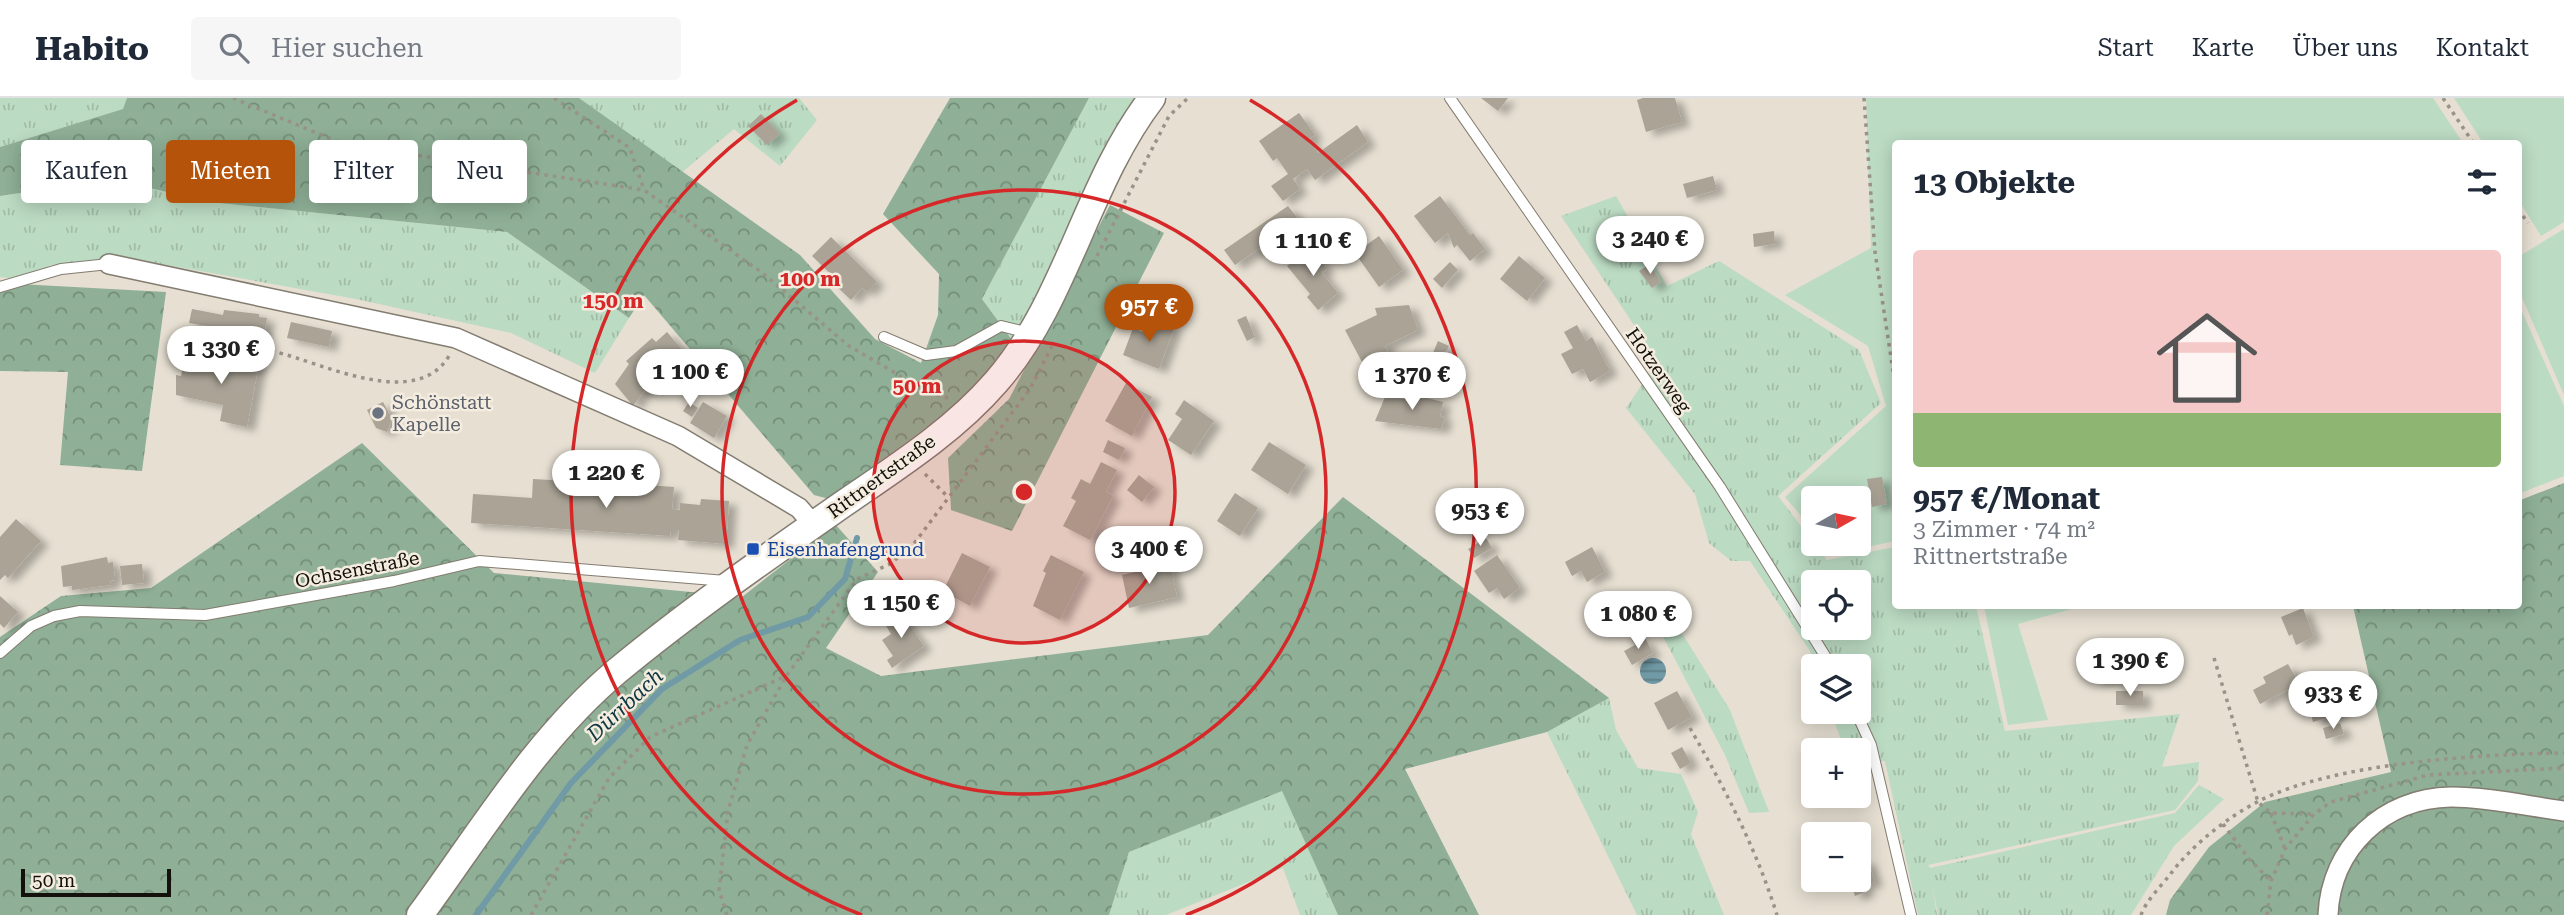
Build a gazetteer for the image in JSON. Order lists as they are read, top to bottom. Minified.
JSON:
{"streets":{"street":["Rittnertstraße"],"lane":["Hotzerweg","Ochsenstraße"]},"crossings":[["Rittnertstraße","Ochsenstraße"]],"water":["Dürrbach"],"places":{"other":["Schönstatt Kapelle"],"transit":["Eisenhafengrund"]},"scale_bar":"50 m","north":"right","page":{"header":"Habito","search":"Hier suchen","nav":["Start","Karte","Über uns","Kontakt"],"chip":["Kaufen","Mieten","Filter","Neu"],"heading":"13 Objekte","price":["3 240 €","1 110 €","957 €","1 330 €","1 100 €","1 370 €","1 220 €","953 €","3 400 €","1 150 €","1 080 €","1 390 €","933 €"],"list":[{"name":"957 €/Monat","note":"3 Zimmer · 74 m² · Rittnertstraße"}],"map_buttons":["+","−"],"scale":"50 m"},"rings":["100 m","150 m","50 m"]}
